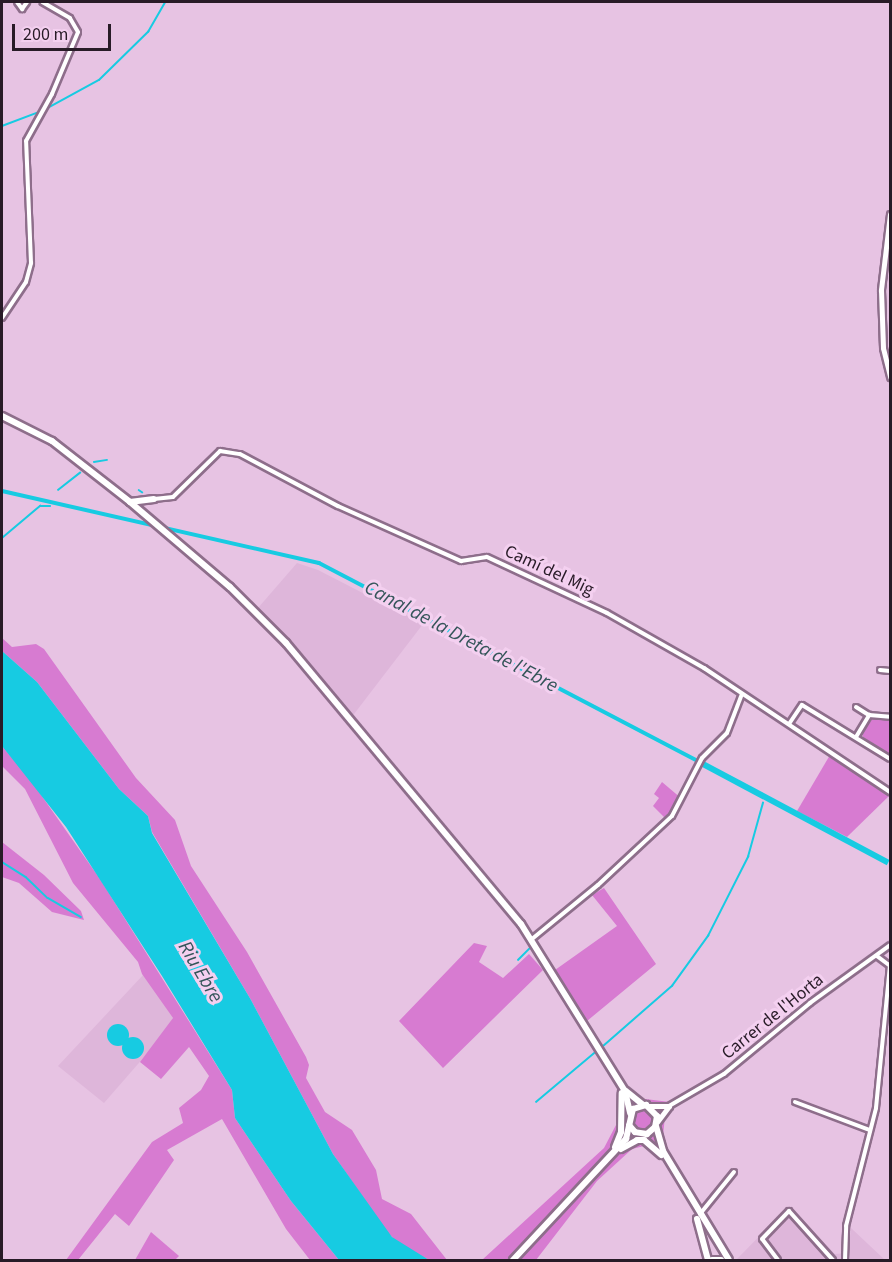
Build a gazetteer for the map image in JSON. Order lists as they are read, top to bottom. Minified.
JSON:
{"streets":{"street":["Camí del Mig","Carrer de l'Horta"]},"water":["Canal de la Dreta de l'Ebre","Riu Ebre"],"scale_bar":"200 m"}
